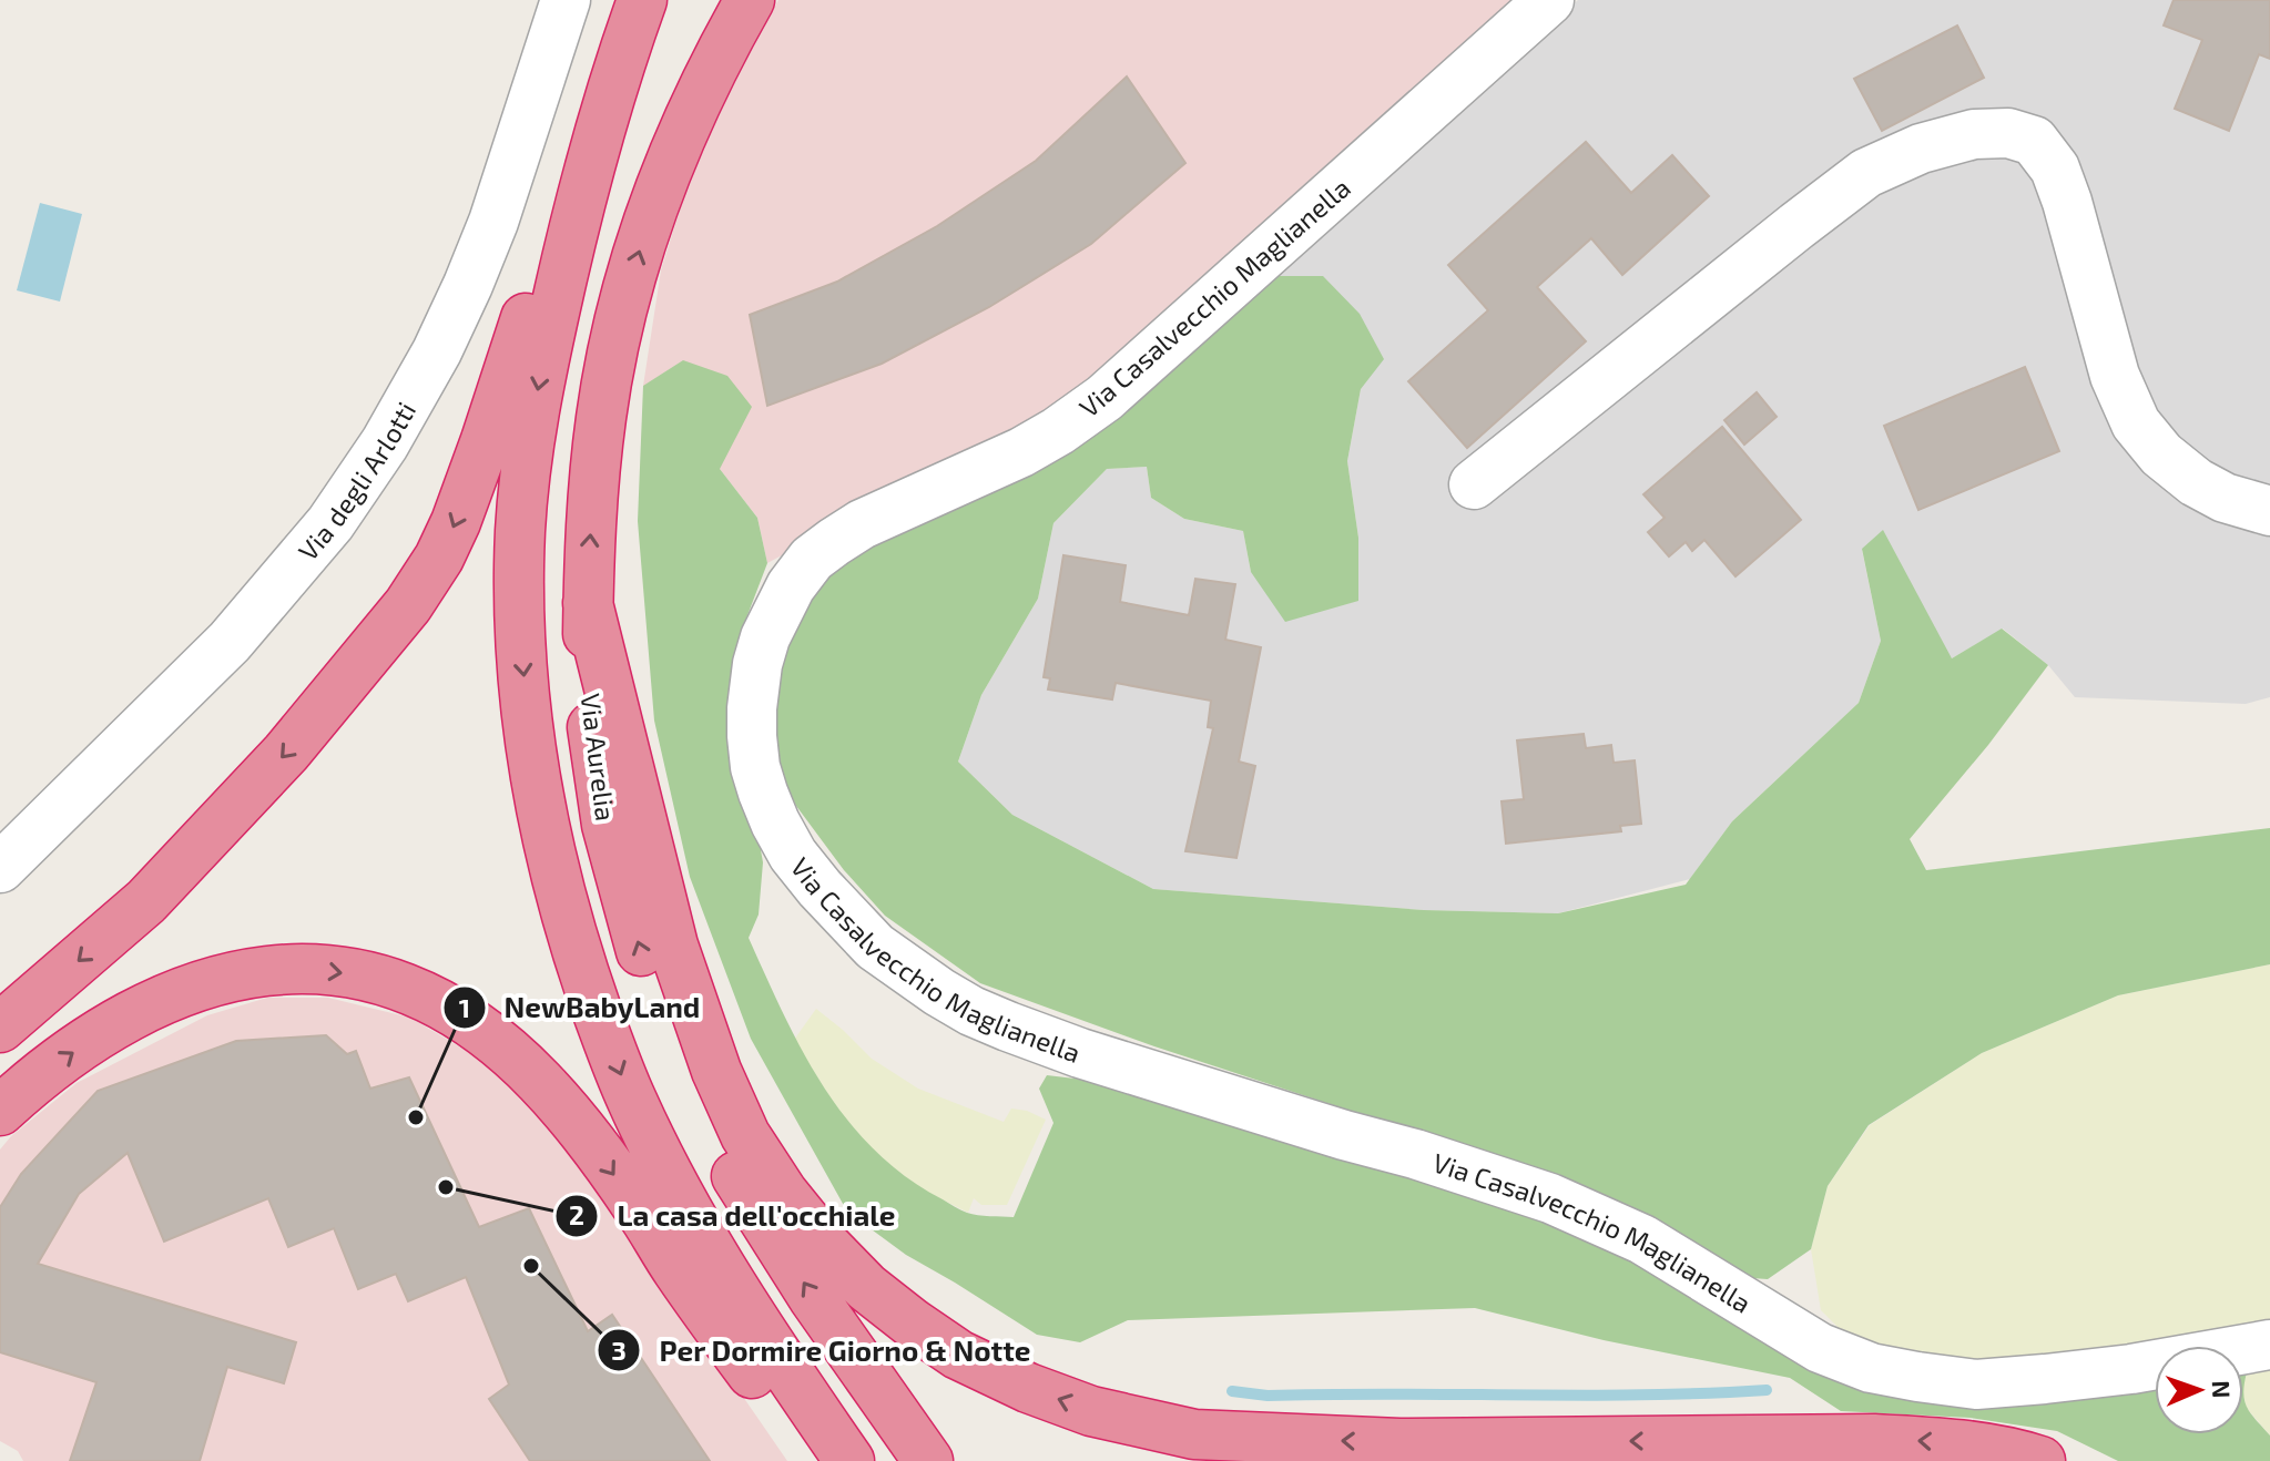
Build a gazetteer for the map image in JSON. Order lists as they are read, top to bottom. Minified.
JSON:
{"streets":{"highway":["Via Aurelia"],"street":["Via Casalvecchio Maglianella","Via degli Arlotti"]},"places":["NewBabyLand","La casa dell'occhiale","Per Dormire Giorno & Notte"],"north":"right"}
